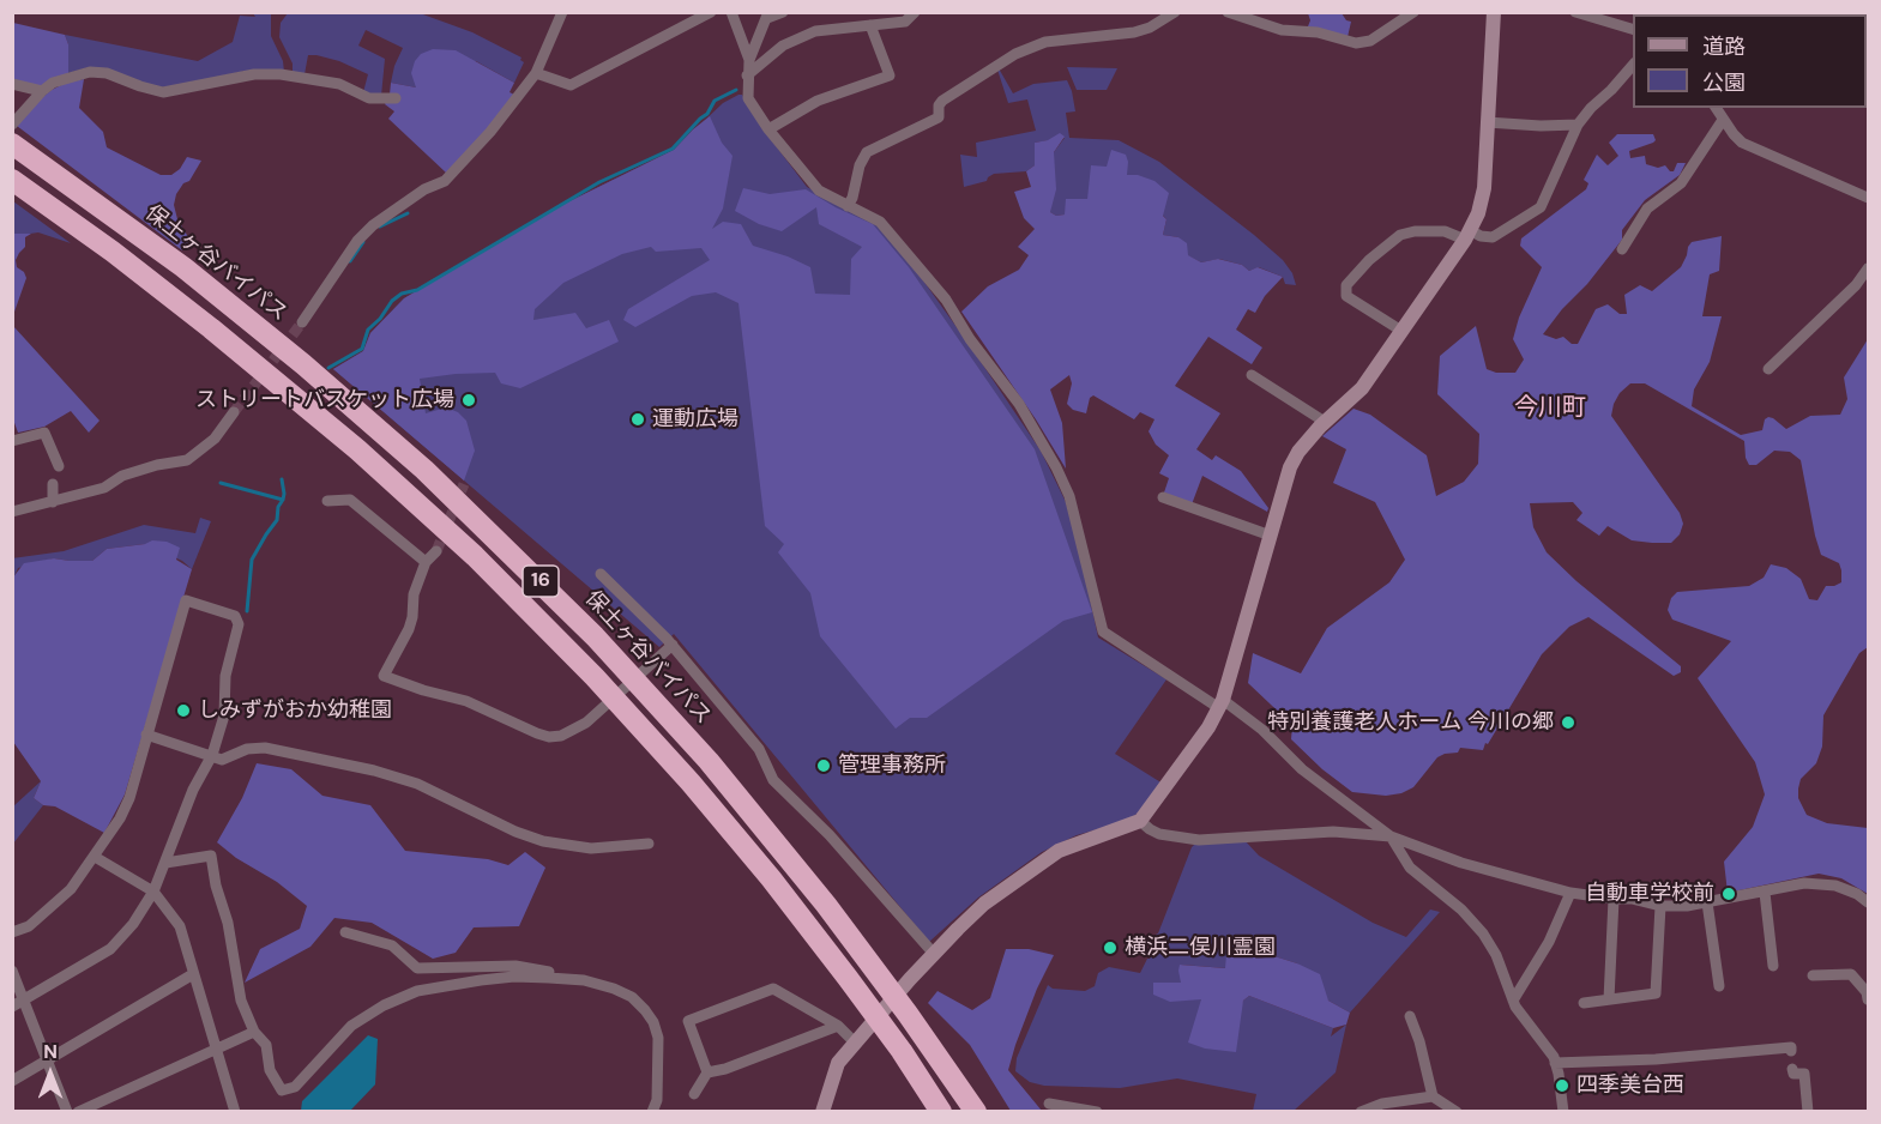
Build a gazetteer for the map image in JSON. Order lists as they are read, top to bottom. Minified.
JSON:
{"streets":{"highway":["保土ヶ谷バイパス","16"]},"districts":["今川町"],"places":["ストリートバスケット広場","運動広場","しみずがおか幼稚園","特別養護老人ホーム 今川の郷","管理事務所","自動車学校前","横浜二俣川霊園","四季美台西"],"legend":["道路","公園"],"north":"top"}
